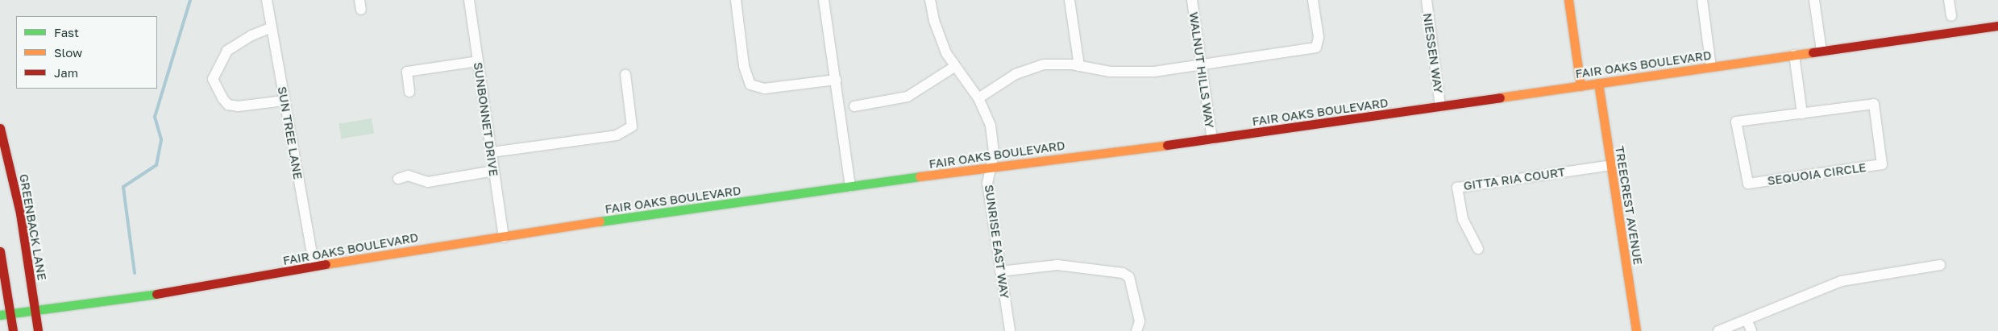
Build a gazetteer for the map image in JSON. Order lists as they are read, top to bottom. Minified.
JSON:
{"streets":{"main road":["FAIR OAKS BOULEVARD","TREECREST AVENUE","GREENBACK LANE"],"street":["NIESSEN WAY","WALNUT HILLS WAY","SUNBONNET DRIVE","SUN TREE LANE","SEQUOIA CIRCLE","GITTA RIA COURT","SUNRISE EAST WAY"]},"crossings":[["NIESSEN WAY","FAIR OAKS BOULEVARD"],["FAIR OAKS BOULEVARD","WALNUT HILLS WAY"],["FAIR OAKS BOULEVARD","SUNBONNET DRIVE"],["FAIR OAKS BOULEVARD","SUN TREE LANE"],["FAIR OAKS BOULEVARD","TREECREST AVENUE"],["FAIR OAKS BOULEVARD","GREENBACK LANE"],["FAIR OAKS BOULEVARD","SUNRISE EAST WAY"],["GITTA RIA COURT","TREECREST AVENUE"]],"legend":["Fast","Slow","Jam"]}
